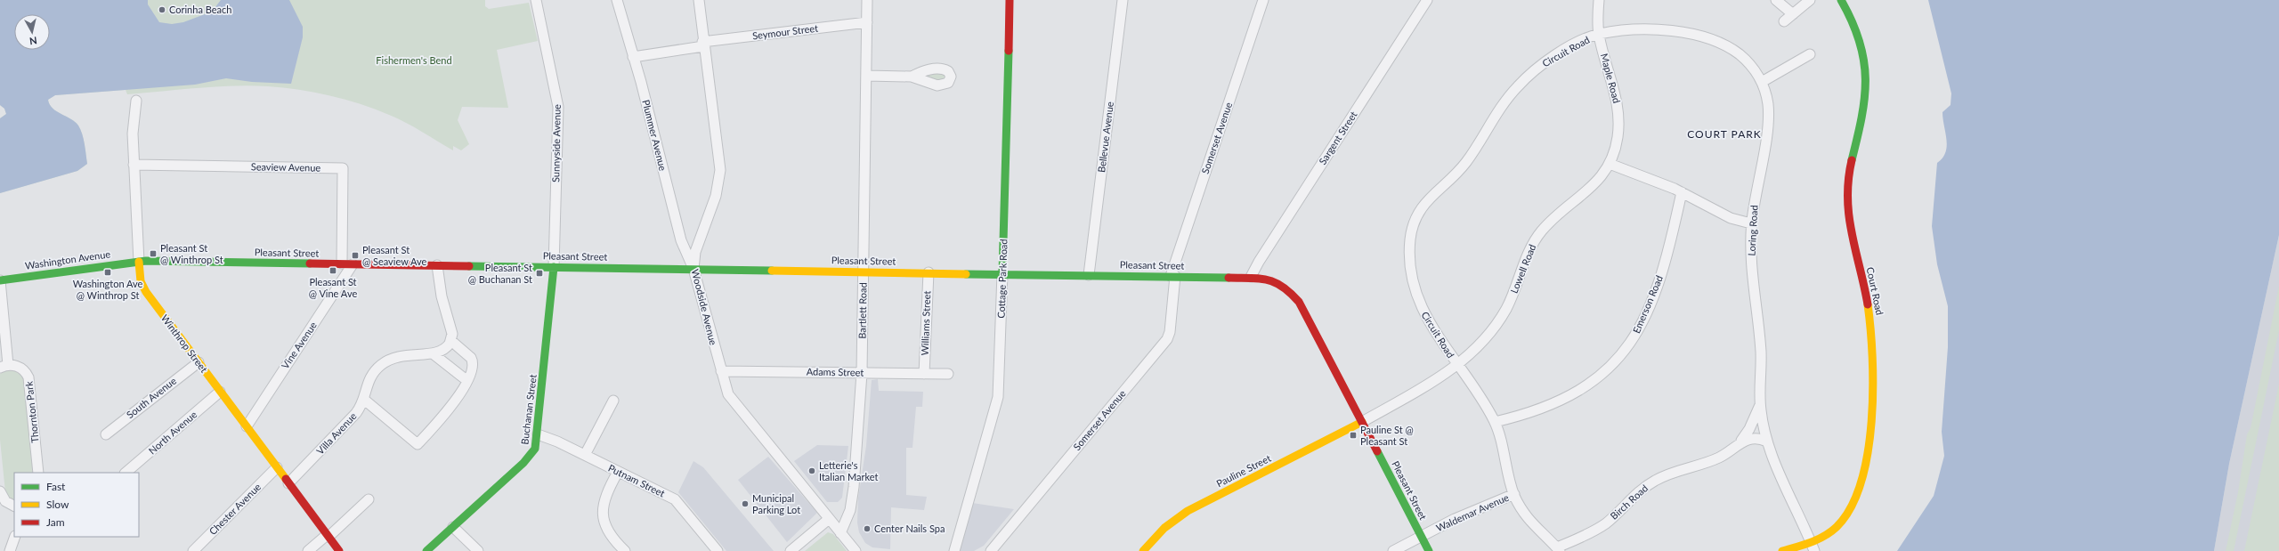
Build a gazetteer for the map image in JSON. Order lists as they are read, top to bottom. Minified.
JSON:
{"streets":{"main road":["Pleasant Street","Washington Avenue","Cottage Park Road","Court Road","Winthrop Street","Buchanan Street","Pauline Street"],"street":["Seymour Street","Circuit Road","Maple Road","Plummer Avenue","Bellevue Avenue","Somerset Avenue","Sargent Street","Sunnyside Avenue","Seaview Avenue","Loring Road","Lowell Road","Emerson Road","Woodside Avenue","Bartlett Road","Williams Street","Vine Avenue","Adams Street","South Avenue","Thornton Park","North Avenue","Villa Avenue","Putnam Street","Birch Road","Chester Avenue","Waldemar Avenue"]},"crossings":[["Seymour Street","Plummer Avenue"],["Seymour Street","Woodside Avenue"],["Seymour Street","Bartlett Road"],["Circuit Road","Maple Road"],["Circuit Road","Loring Road"],["Circuit Road","Lowell Road"],["Circuit Road","Emerson Road"],["Circuit Road","Birch Road"],["Circuit Road","Waldemar Avenue"],["Maple Road","Loring Road"],["Maple Road","Lowell Road"],["Plummer Avenue","Pleasant Street"],["Plummer Avenue","Woodside Avenue"],["Bellevue Avenue","Pleasant Street"],["Somerset Avenue","Pleasant Street"],["Sargent Street","Pleasant Street"],["Sunnyside Avenue","Pleasant Street"],["Sunnyside Avenue","Buchanan Street"],["Seaview Avenue","Pleasant Street"],["Seaview Avenue","Winthrop Street"],["Loring Road","Court Road"],["Loring Road","Birch Road"],["Pleasant Street","Washington Avenue"],["Pleasant Street","Lowell Road"],["Pleasant Street","Cottage Park Road"],["Pleasant Street","Woodside Avenue"],["Pleasant Street","Bartlett Road"],["Pleasant Street","Williams Street"],["Pleasant Street","Winthrop Street"],["Pleasant Street","Vine Avenue"],["Pleasant Street","Buchanan Street"],["Pleasant Street","Pauline Street"],["Pleasant Street","Waldemar Avenue"],["Washington Avenue","Winthrop Street"],["Washington Avenue","Thornton Park"],["Lowell Road","Pauline Street"],["Woodside Avenue","Bartlett Road"],["Woodside Avenue","Adams Street"],["Bartlett Road","Adams Street"],["Williams Street","Adams Street"],["Winthrop Street","Vine Avenue"],["Winthrop Street","South Avenue"],["Winthrop Street","North Avenue"],["Winthrop Street","Villa Avenue"],["Winthrop Street","Chester Avenue"],["Buchanan Street","Putnam Street"]],"districts":["COURT PARK"],"parks":["Fishermen's Bend"],"places":{"other":["Corinha Beach","Letterie's Italian Market","Municipal Parking Lot","Center Nails Spa"],"transit":["Pleasant St @ Winthrop St","Pleasant St @ Seaview Ave","Pleasant St @ Vine Ave","Washington Ave @ Winthrop St","Pleasant St @ Buchanan St","Pauline St @ Pleasant St"]},"legend":["Fast","Slow","Jam"],"north":"bottom"}
